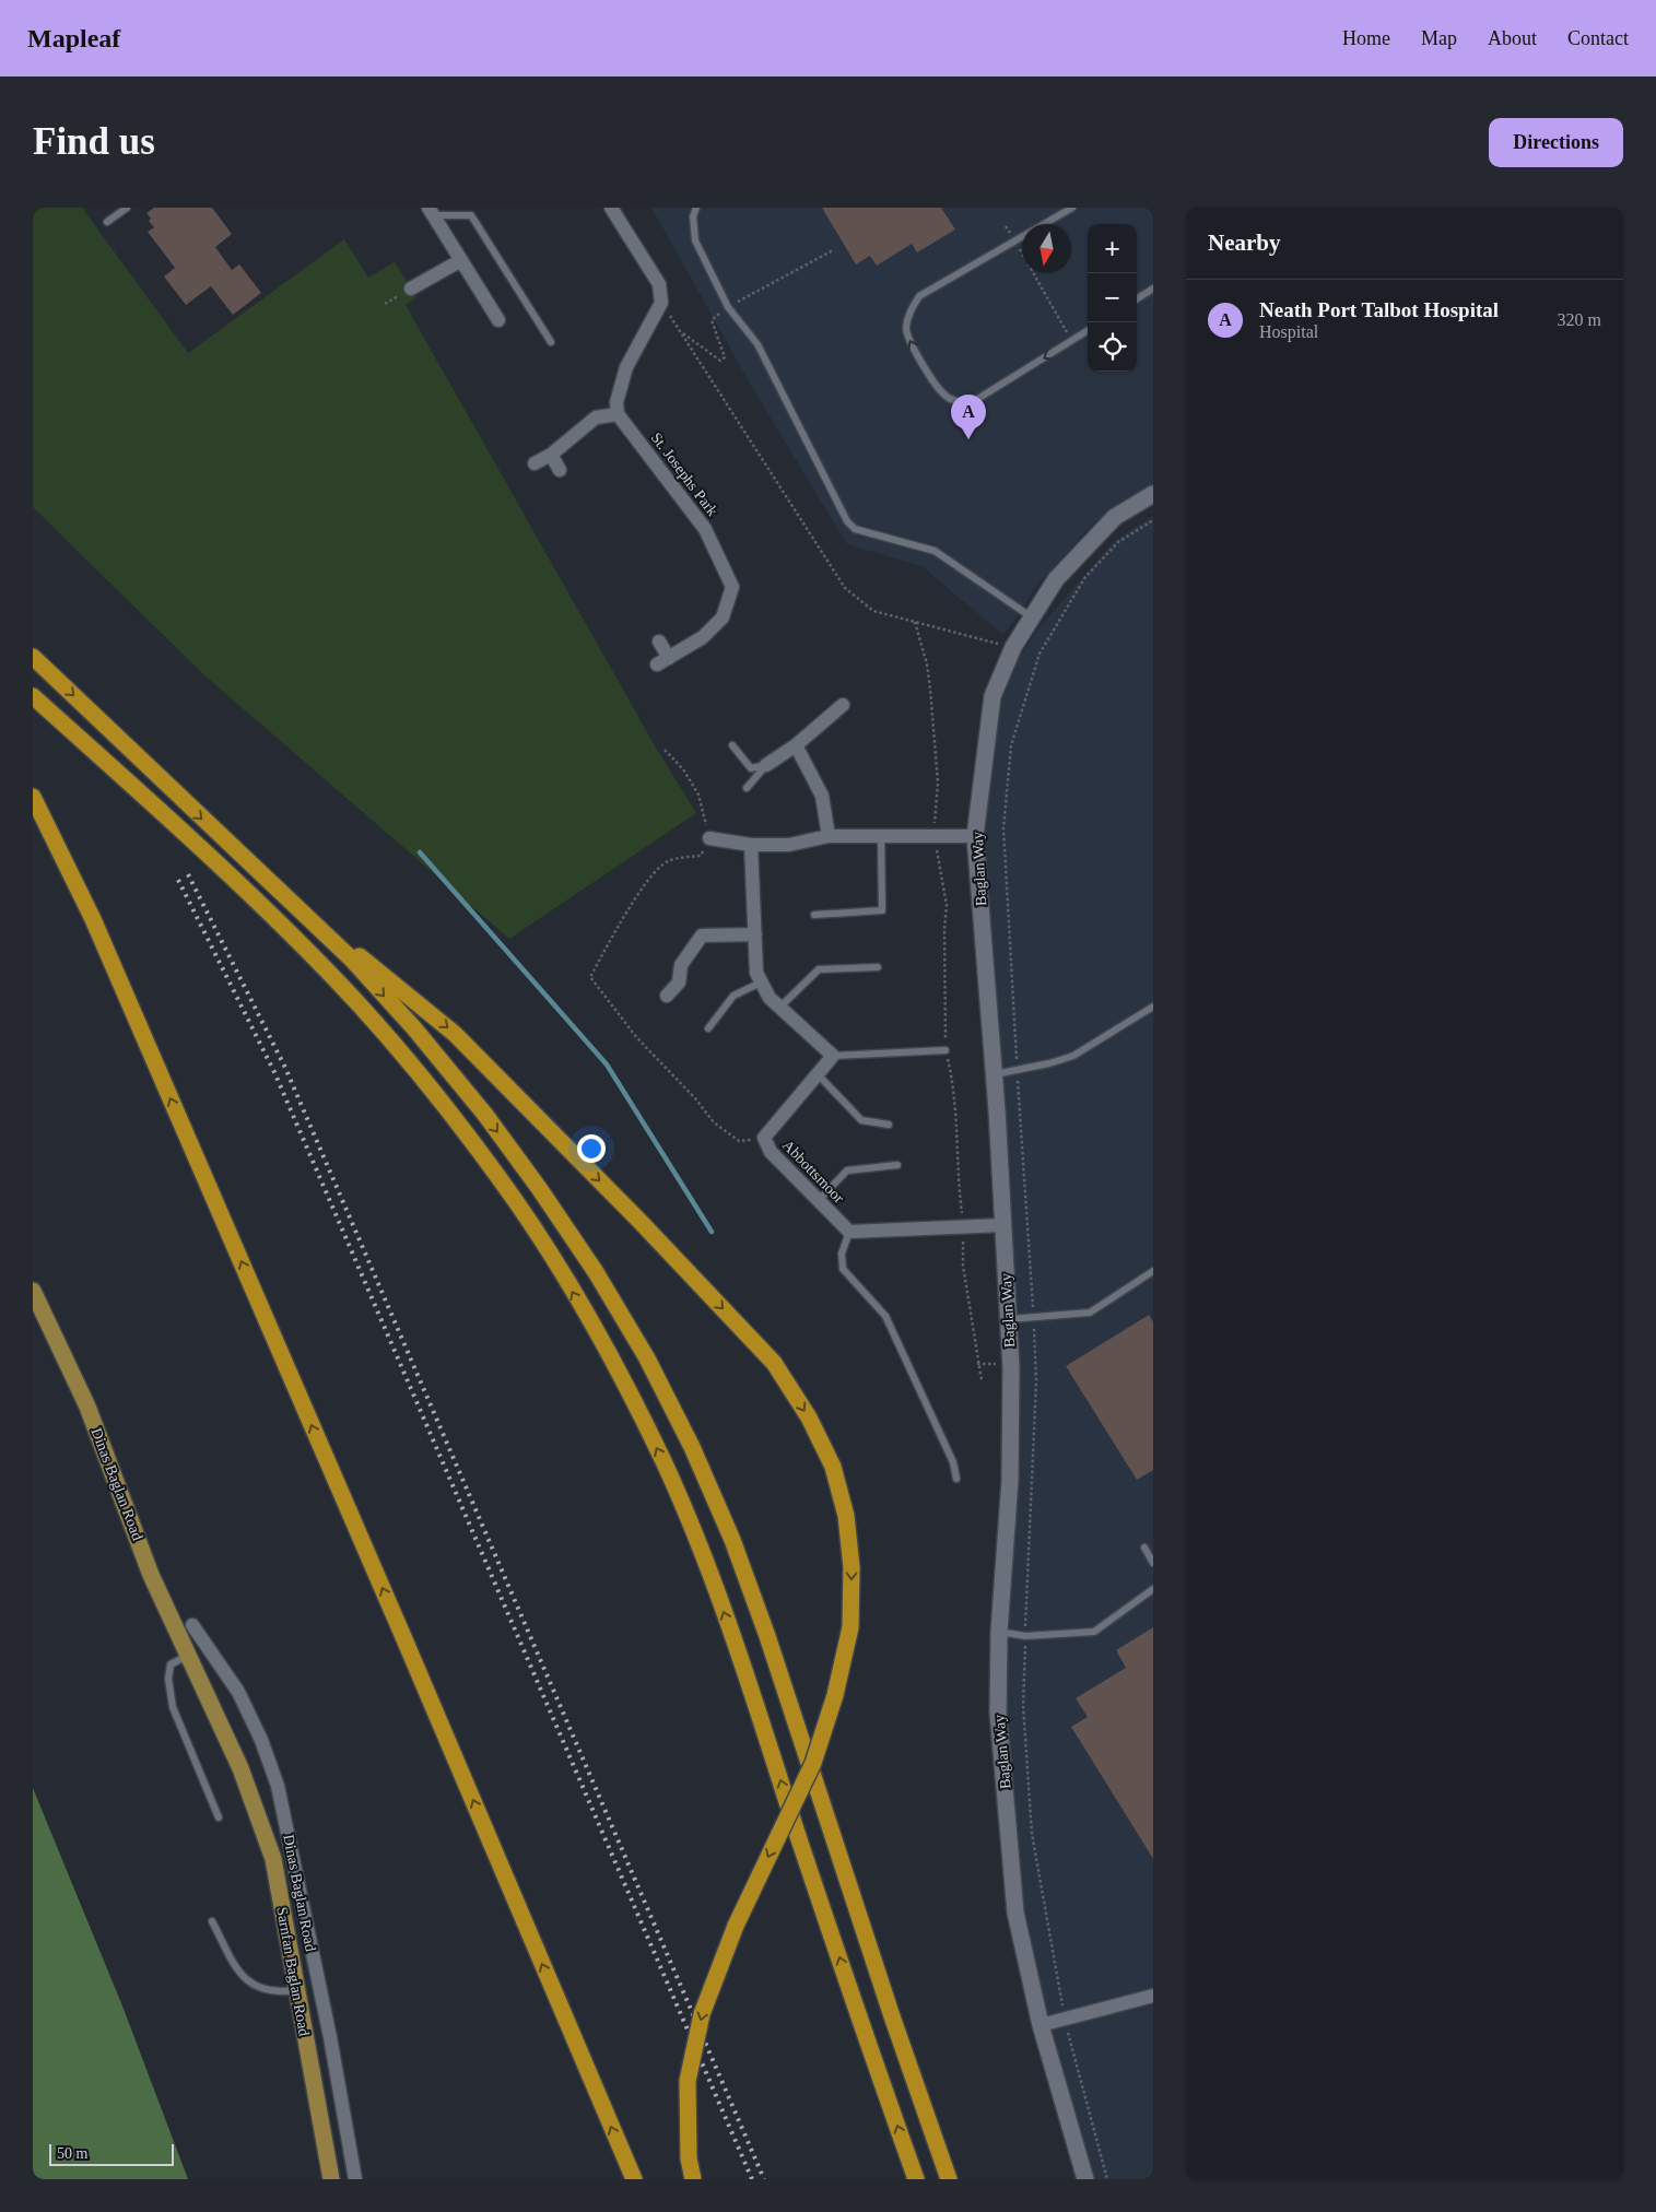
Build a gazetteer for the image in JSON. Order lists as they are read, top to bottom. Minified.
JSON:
{"streets":{"main road":["Dinas Baglan Road","Sarnfan Baglan Road"],"street":["St. Josephs Park","Baglan Way","Abbottsmoor"]},"crossings":[["Dinas Baglan Road","Sarnfan Baglan Road"]],"scale_bar":"50 m","north":"bottom","page":{"header":"Mapleaf","nav":["Home","Map","About","Contact"],"buttons":"Directions","title":"Find us","heading":"Nearby","map_buttons":["+","−"],"list":[{"mark":"A","name":"Neath Port Talbot Hospital","note":"Hospital","value":"320 m"}],"pins":"A","scale":"50 m"}}
